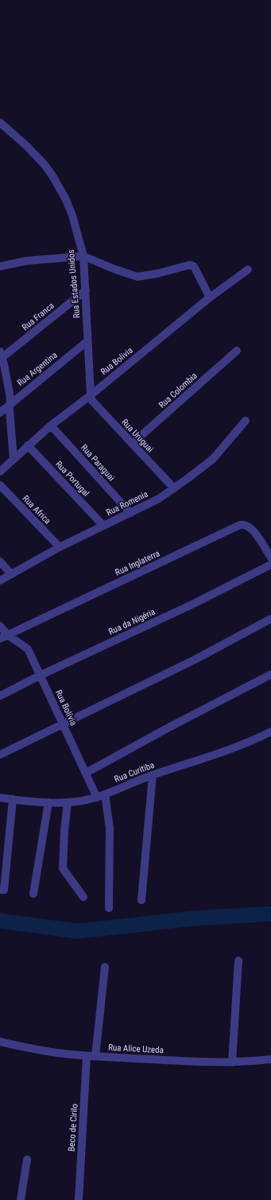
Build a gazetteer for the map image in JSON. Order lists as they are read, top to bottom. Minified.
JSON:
{"streets":{"street":["Rua Estados Unidos","Rua Franca","Rua Bolivia","Rua Argentina","Rua Colombia","Rua Uruguai","Rua Paraguai","Rua Portugal","Rua Romenia","Rua Africa","Rua Inglaterra","Rua da Nigéria","Rua Bolívia","Rua Curitiba","Rua Alice Uzeda","Beco de Cirilo"]},"crossings":[["Rua Estados Unidos","Rua Franca"],["Rua Estados Unidos","Rua Bolivia"],["Rua Estados Unidos","Rua Argentina"],["Rua Estados Unidos","Rua Uruguai"],["Rua Bolivia","Rua Uruguai"],["Rua Bolivia","Rua Paraguai"],["Rua Bolivia","Rua Portugal"],["Rua Colombia","Rua Uruguai"],["Rua Uruguai","Rua Romenia"],["Rua Paraguai","Rua Romenia"],["Rua Portugal","Rua Romenia"],["Rua Romenia","Rua Africa"],["Rua Inglaterra","Rua Bolívia"],["Rua da Nigéria","Rua Bolívia"],["Rua Bolívia","Rua Curitiba"],["Rua Alice Uzeda","Beco de Cirilo"]]}
